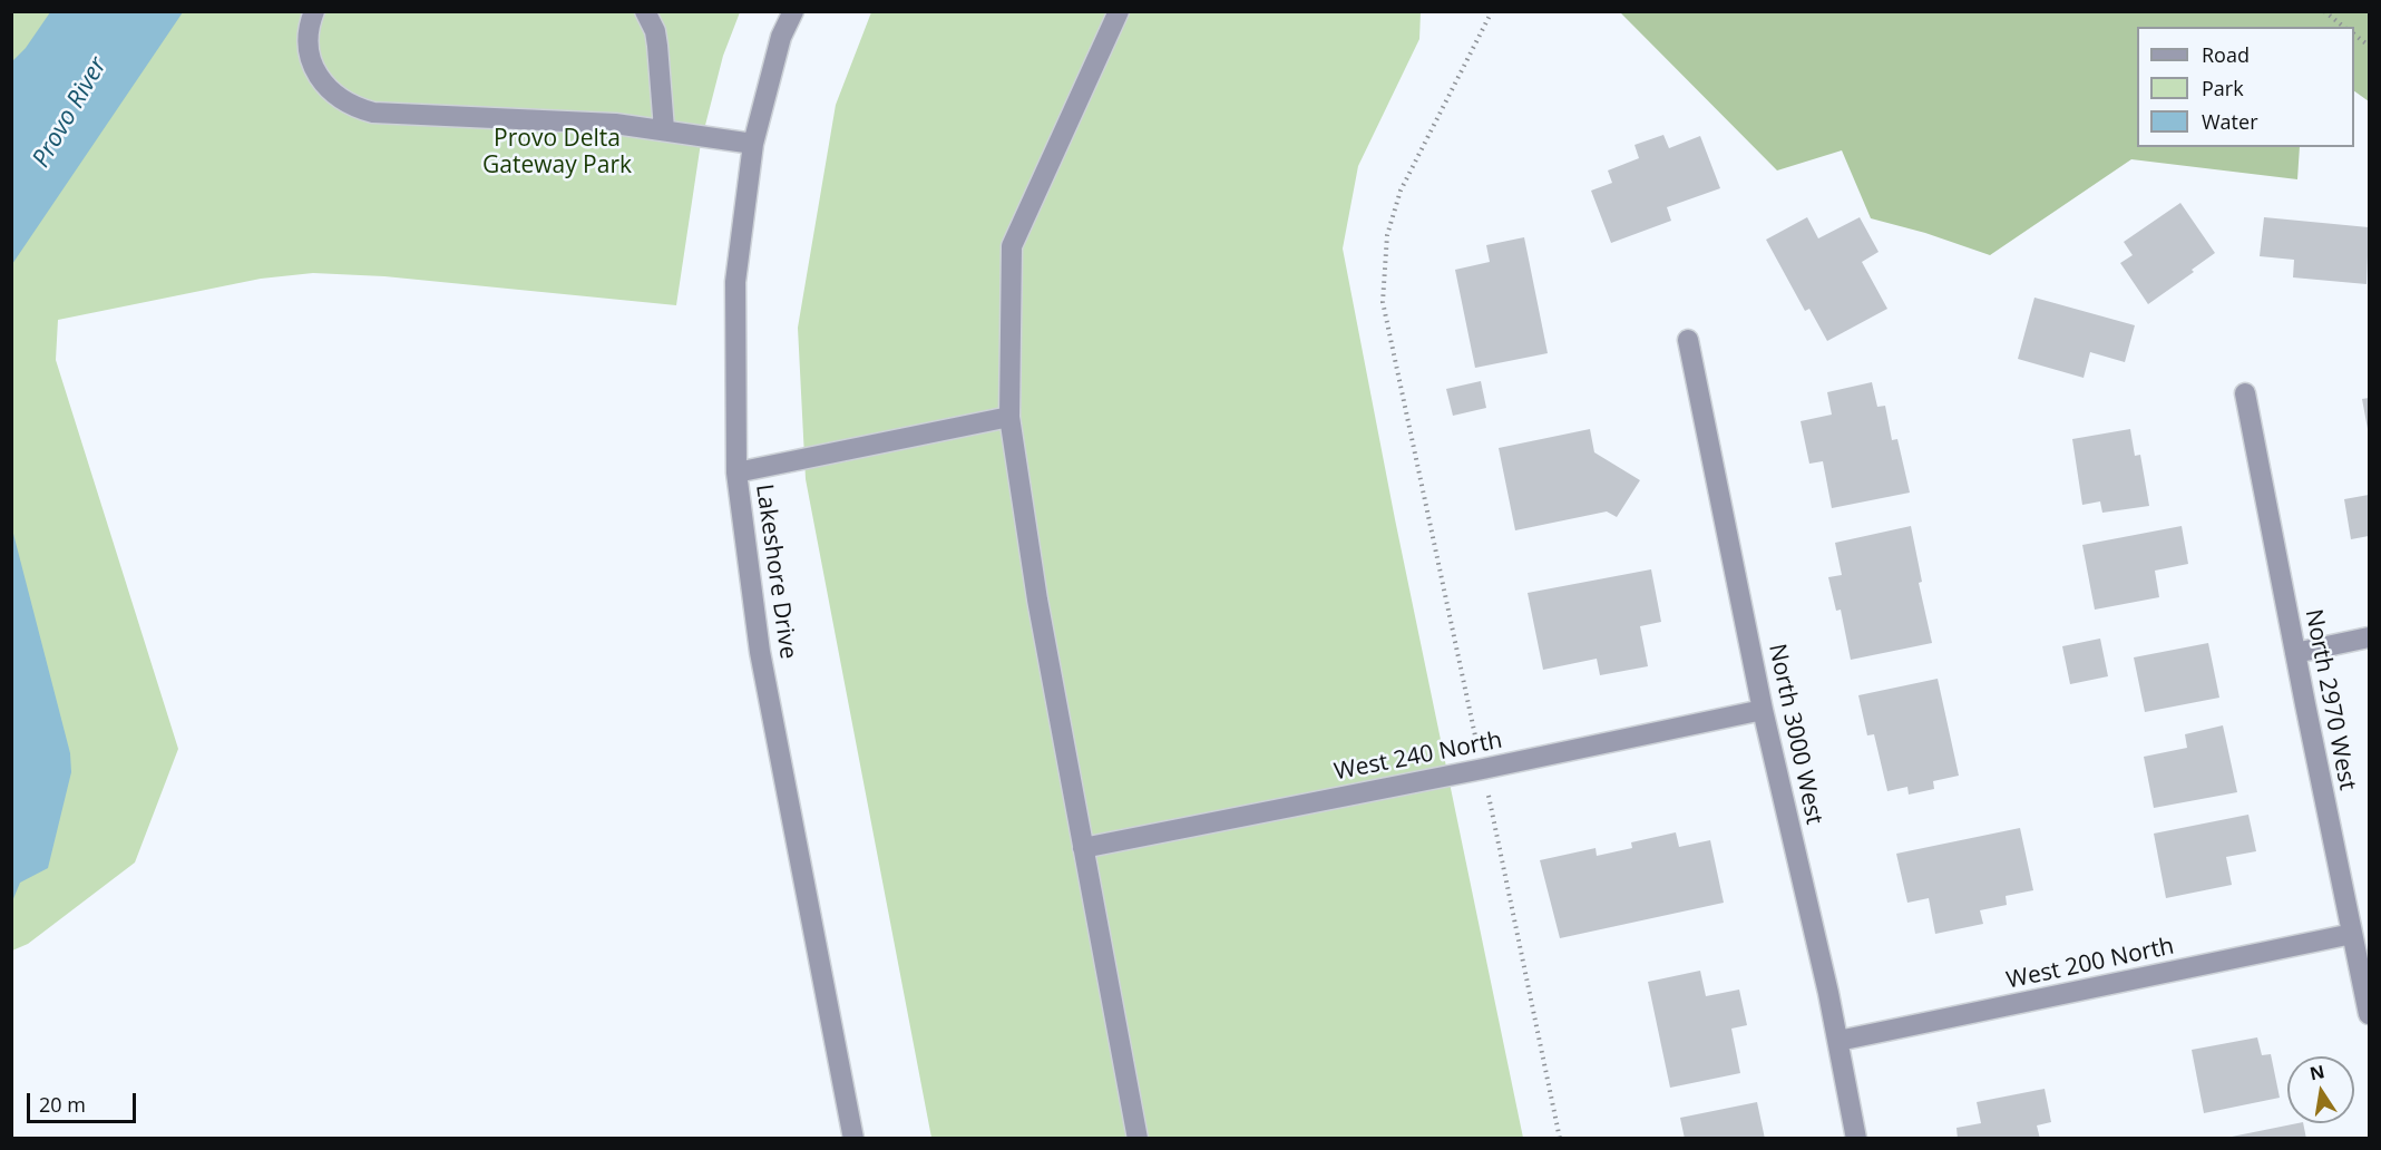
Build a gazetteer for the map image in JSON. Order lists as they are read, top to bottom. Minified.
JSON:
{"streets":{"street":["Lakeshore Drive","North 2970 West","North 3000 West","West 240 North","West 200 North"]},"crossings":[["North 2970 West","West 200 North"],["North 3000 West","West 240 North"],["North 3000 West","West 200 North"]],"water":["Provo River"],"parks":["Provo Delta Gateway Park"],"legend":["Road","Park","Water"],"scale_bar":"20 m","north":"top"}
